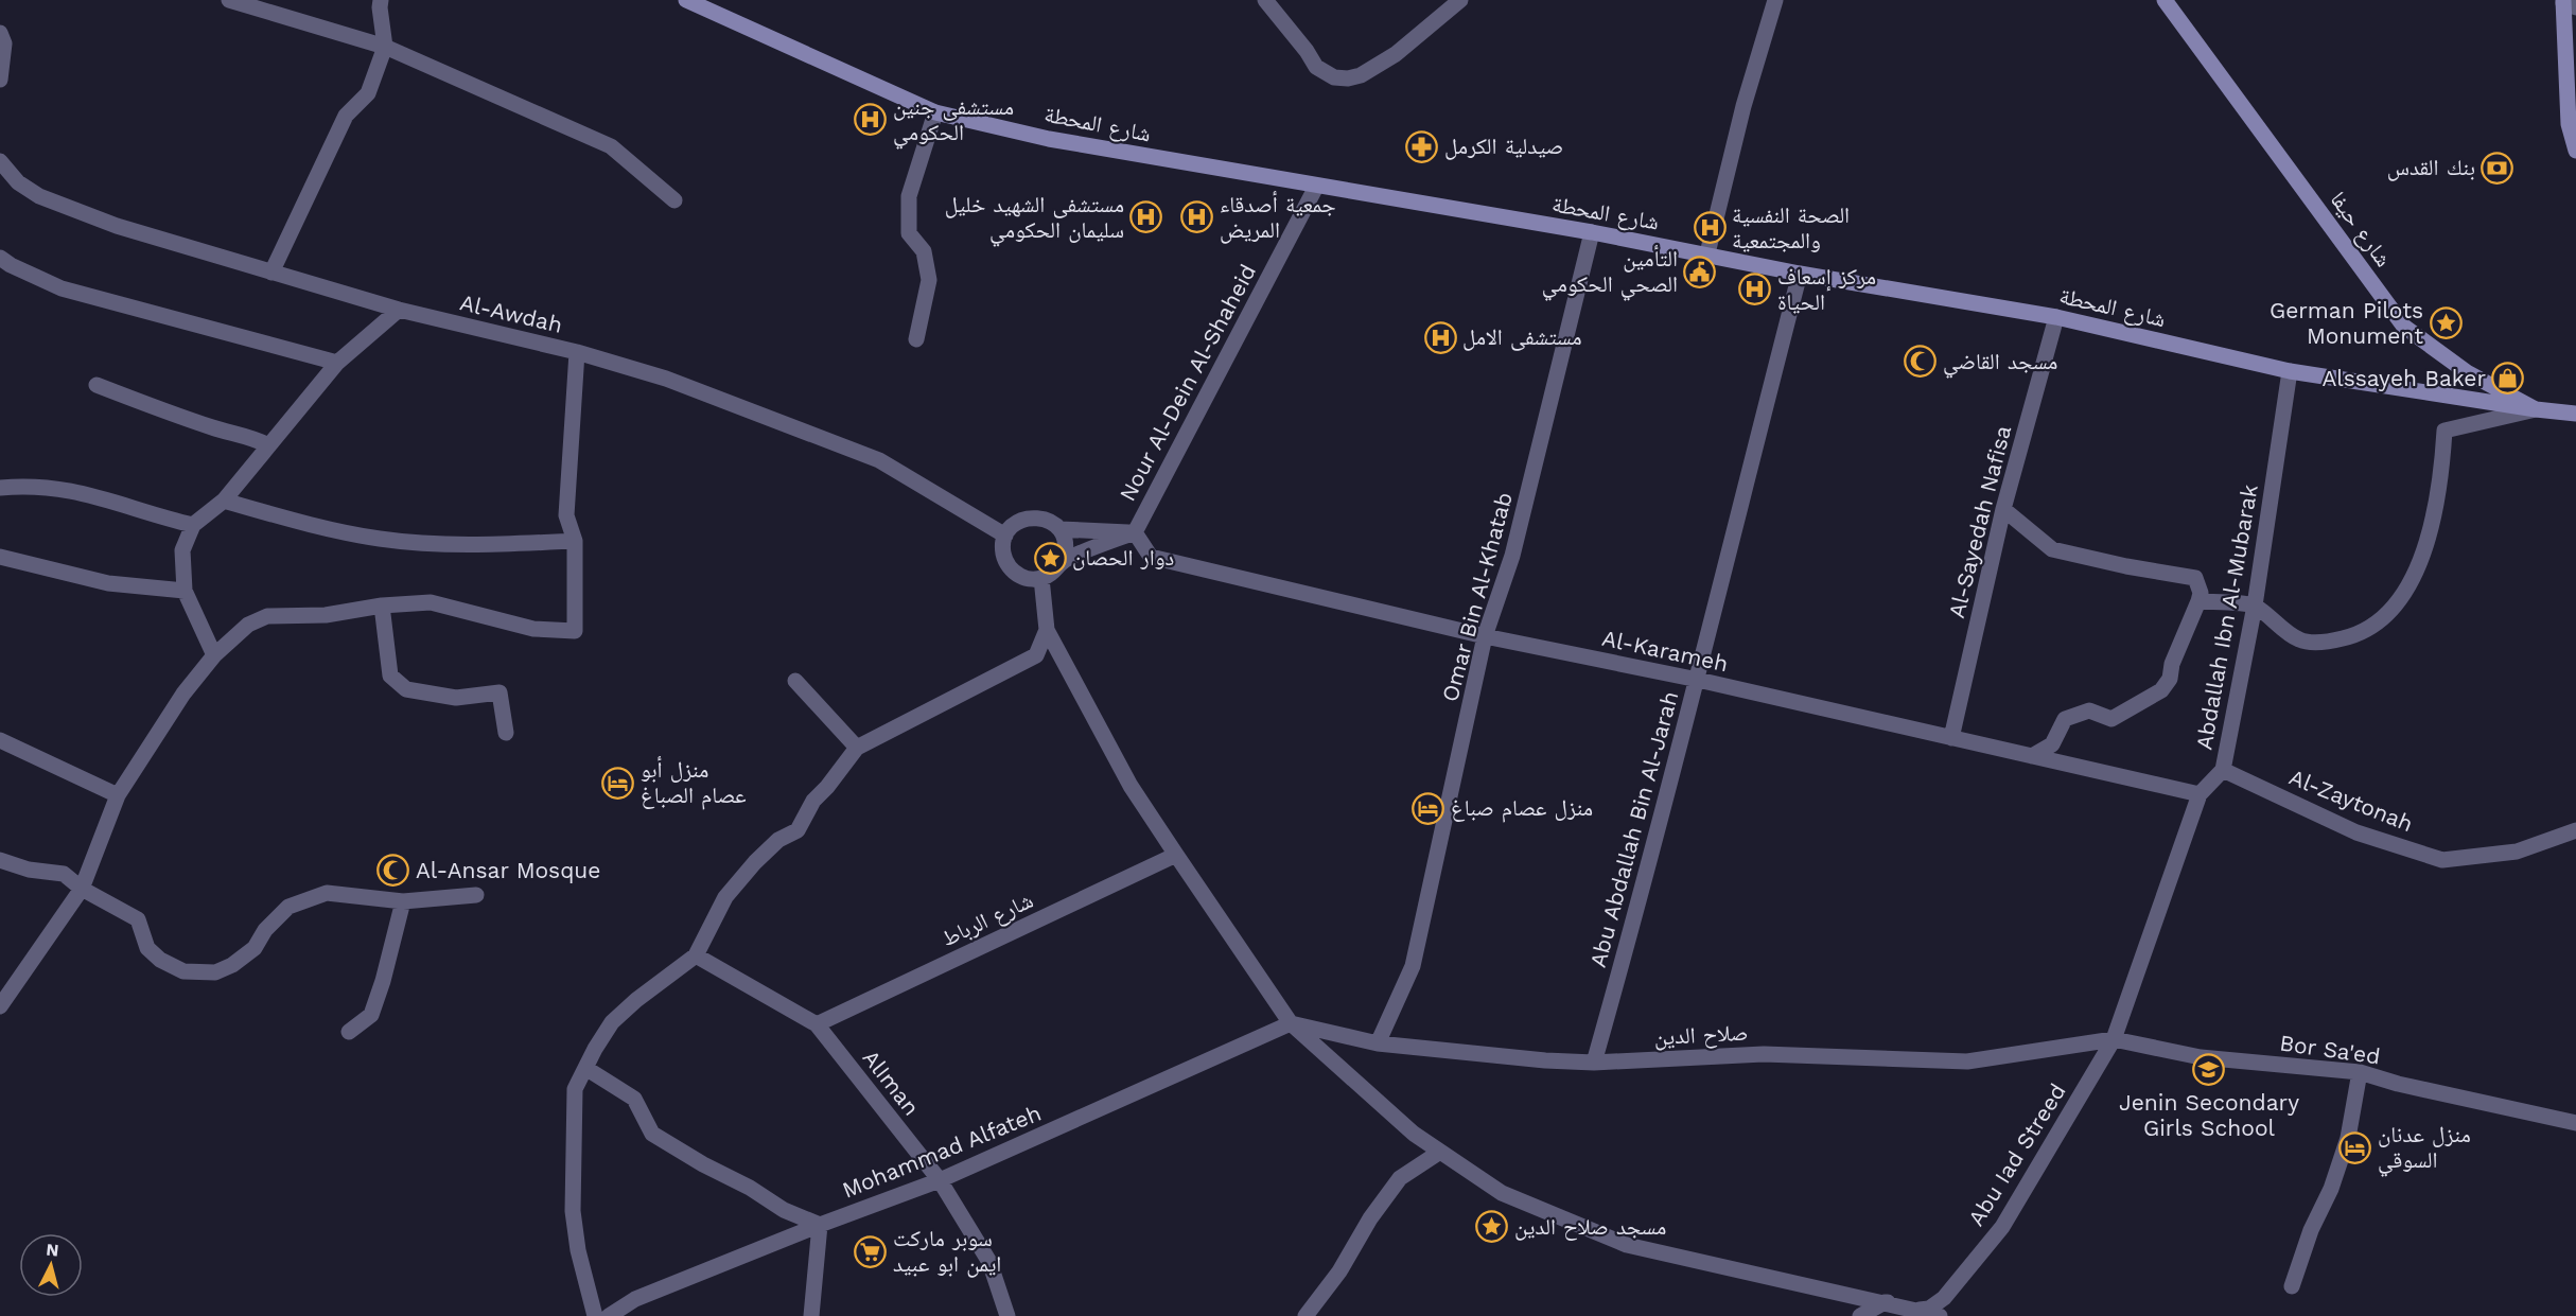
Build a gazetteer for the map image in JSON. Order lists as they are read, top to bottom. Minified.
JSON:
{"streets":{"main road":["شارع المحطة","شارع حيفا"],"street":["Al-Awdah","Nour Al-Dein Al-Shaheid","Al-Sayedah Nafisa","Omar Bin Al-Khatab","Abdallah Ibn Al-Mubarak","Al-Karameh","Al-Zaytonah","Abu Abdallah Bin Al-Jarah","شارع الرباط","صلاح الدين","Bor Sa'ed","AlIman","Mohammad Alfateh","Abu Iad Streed"]},"crossings":[["شارع المحطة","شارع حيفا"],["شارع المحطة","Nour Al-Dein Al-Shaheid"],["شارع المحطة","Al-Sayedah Nafisa"],["شارع المحطة","Omar Bin Al-Khatab"],["شارع المحطة","Abdallah Ibn Al-Mubarak"],["شارع المحطة","Abu Abdallah Bin Al-Jarah"],["Al-Awdah","Nour Al-Dein Al-Shaheid"],["Nour Al-Dein Al-Shaheid","Al-Karameh"],["Al-Sayedah Nafisa","Al-Karameh"],["Omar Bin Al-Khatab","Al-Karameh"],["Omar Bin Al-Khatab","صلاح الدين"],["Abdallah Ibn Al-Mubarak","Al-Karameh"],["Abdallah Ibn Al-Mubarak","Al-Zaytonah"],["Abdallah Ibn Al-Mubarak","صلاح الدين"],["Abdallah Ibn Al-Mubarak","Bor Sa'ed"],["Abdallah Ibn Al-Mubarak","Abu Iad Streed"],["Al-Karameh","Abu Abdallah Bin Al-Jarah"],["Abu Abdallah Bin Al-Jarah","صلاح الدين"],["شارع الرباط","AlIman"],["صلاح الدين","Bor Sa'ed"],["صلاح الدين","Mohammad Alfateh"],["صلاح الدين","Abu Iad Streed"],["Bor Sa'ed","Abu Iad Streed"],["AlIman","Mohammad Alfateh"]],"places":{"hospital":["مستشفى جنين الحكومي","مستشفى الشهيد خليل سليمان الحكومي","جمعية أصدقاء المريض","الصحة النفسية والمجتمعية","مركز إسعاف الحياة","مستشفى الامل"],"pharmacy":["صيدلية الكرمل"],"bank":["بنك القدس"],"public building":["التأمين الصحي الحكومي"],"place":["German Pilots Monument","دوار الحصان","مسجد صلاح الدين"],"mosque":["مسجد القاضي","Al-Ansar Mosque"],"shop":["Alssayeh Baker"],"hotel":["منزل أبو عصام الصباغ","منزل عصام صباغ","منزل عدنان السوقي"],"school or university":["Jenin Secondary Girls School"],"supermarket":["سوبر ماركت ايمن ابو عبيد"]},"north":"top"}
